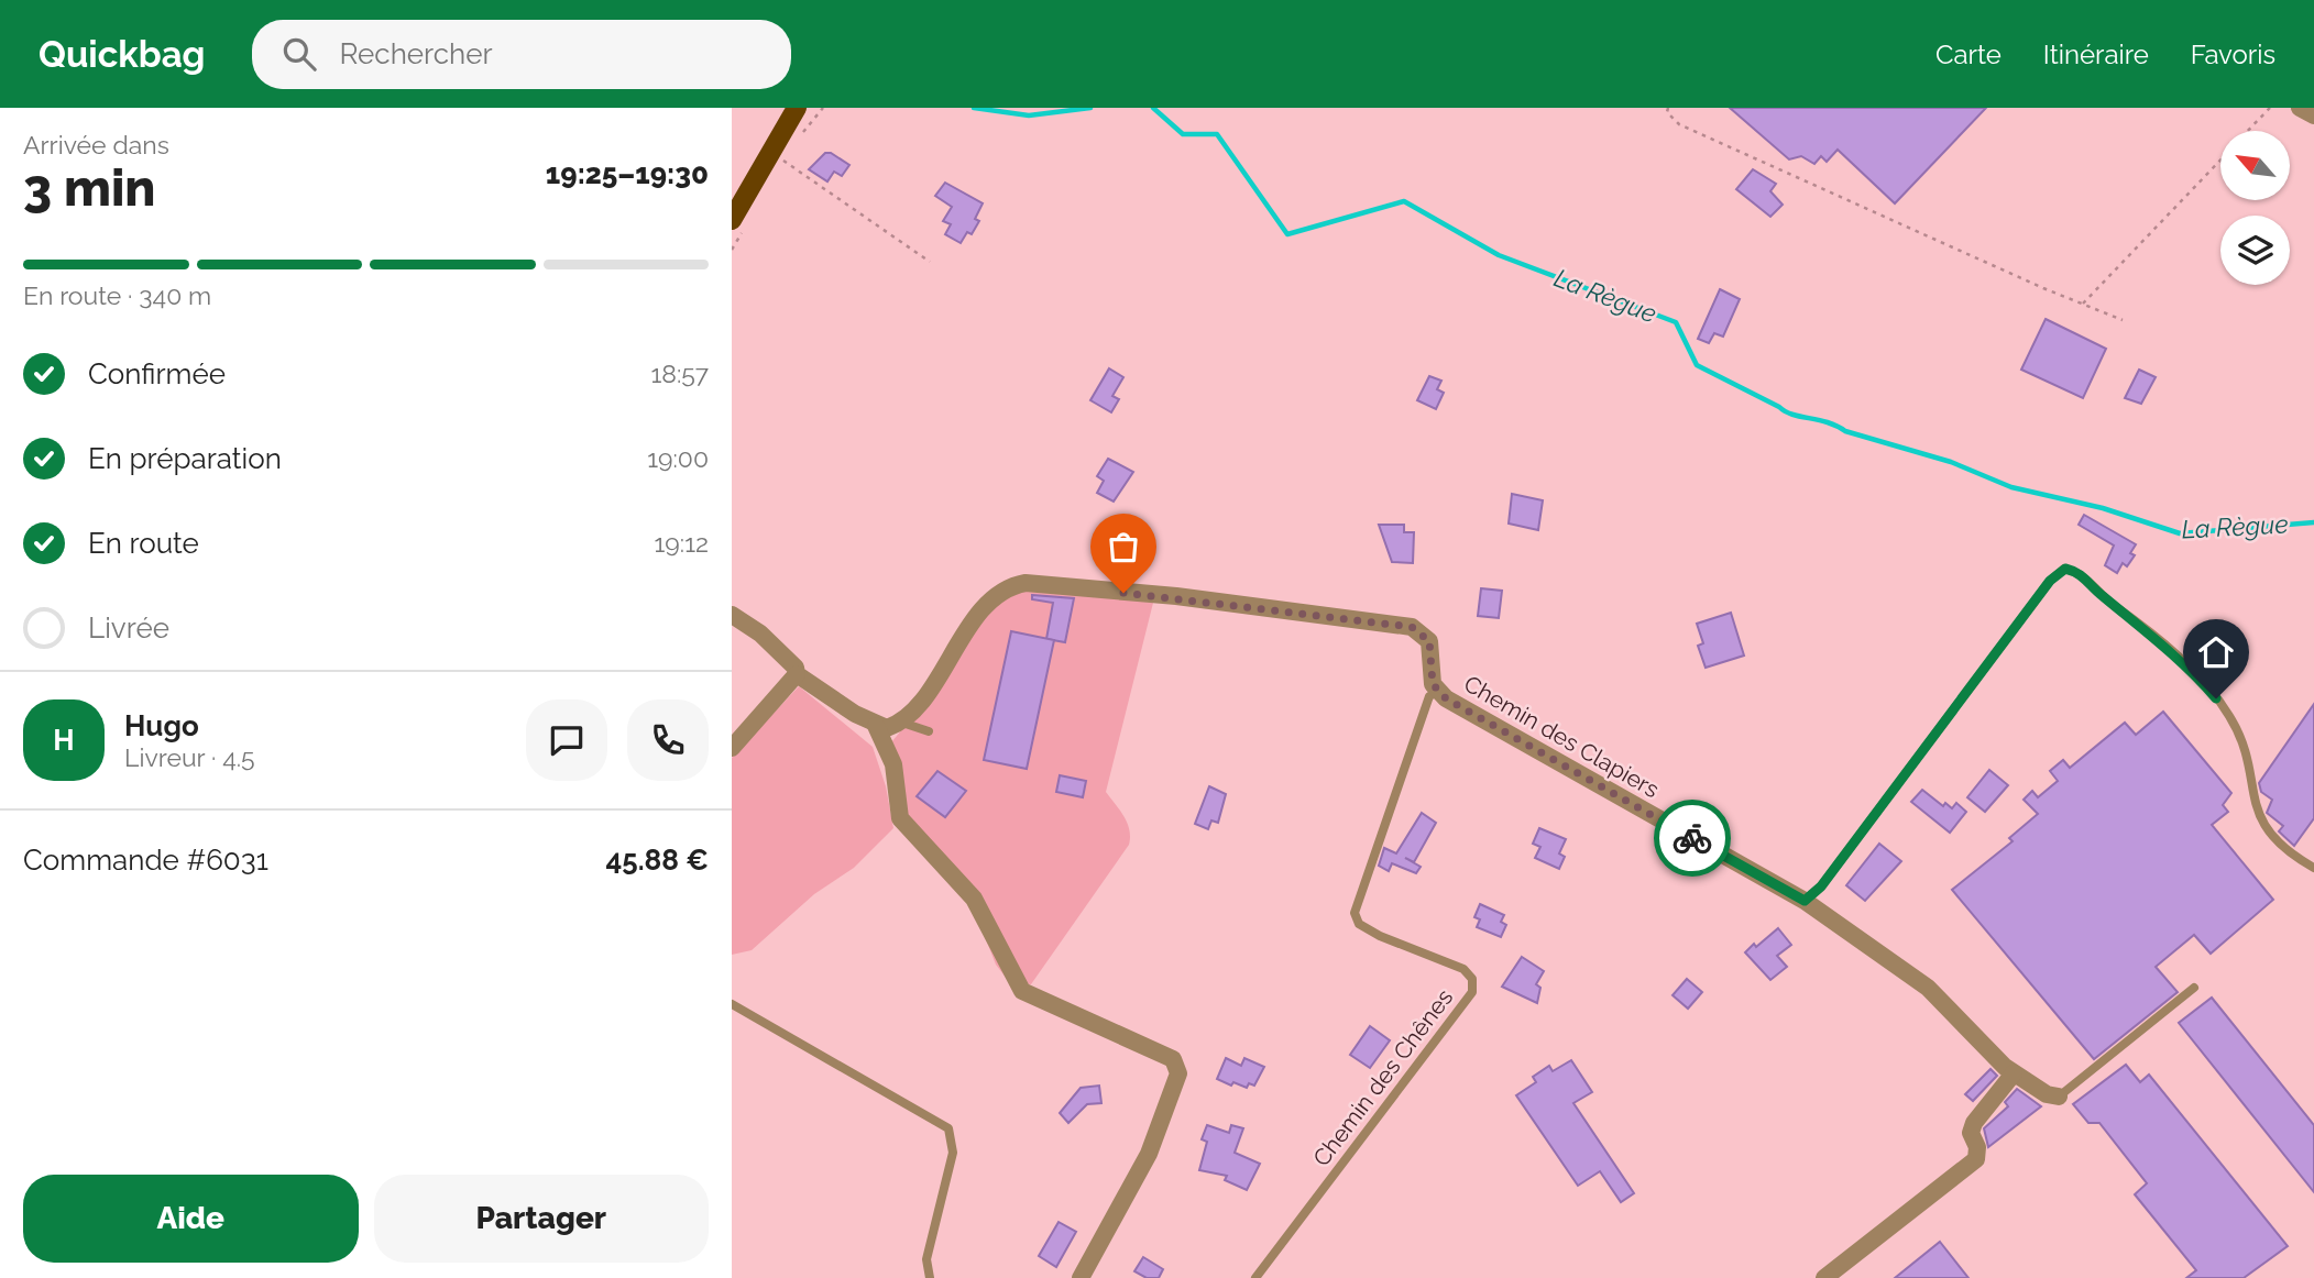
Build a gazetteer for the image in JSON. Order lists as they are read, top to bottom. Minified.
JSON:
{"streets":{"street":["Chemin des Clapiers"],"lane":["Chemin des Chênes"]},"crossings":[["Chemin des Clapiers","Chemin des Chênes"]],"water":["La Règue"],"north":"top left","page":{"header":"Quickbag","search":"Rechercher","nav":["Carte","Itinéraire","Favoris"],"heading":["3 min","Arrivée dans","19:25–19:30"],"panel":["Hugo","Livreur · 4.5","Commande #6031","45.88 €"],"bar":"En route · 340 m","list":[["Confirmée","18:57"],["En préparation","19:00"],["En route","19:12"],"Livrée"],"round":"H","buttons":["Aide","Partager"]}}
